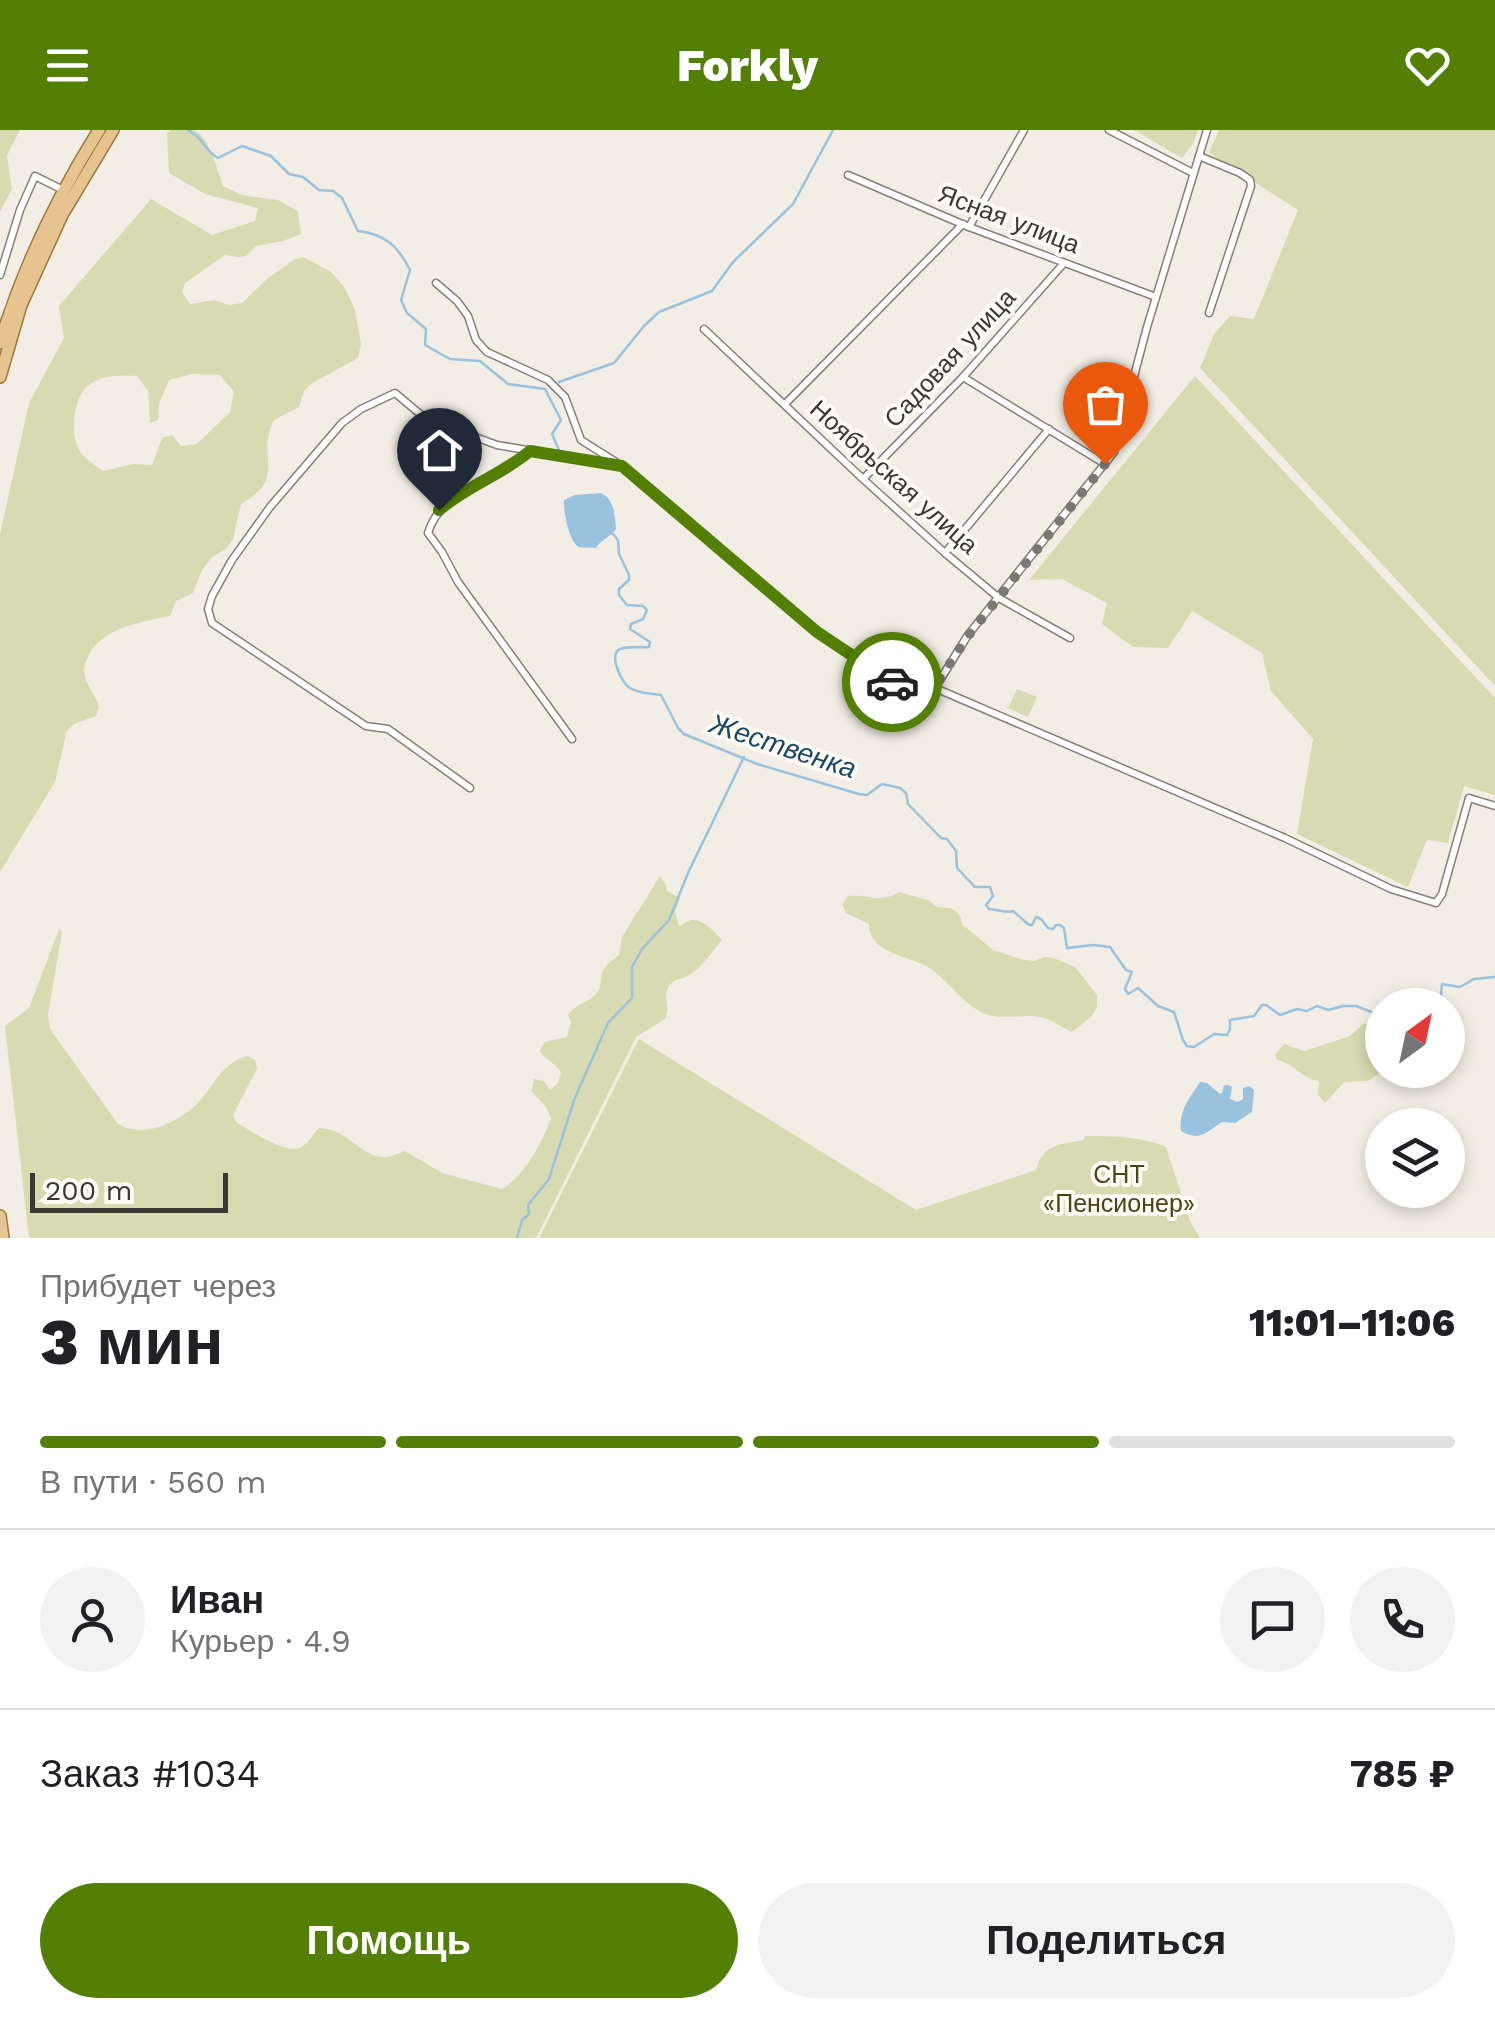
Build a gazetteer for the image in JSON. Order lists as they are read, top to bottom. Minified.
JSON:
{"streets":{"street":["Ясная улица","Садовая улица","Ноябрьская улица"]},"crossings":[["Ясная улица","Садовая улица"],["Садовая улица","Ноябрьская улица"]],"water":["Жественка"],"parks":["СНТ «Пенсионер»"],"scale_bar":"200 m","north":"top right","page":{"header":"Forkly","scale":"200 m","heading":["3 мин","Прибудет через","11:01–11:06"],"panel":["Иван","Курьер · 4.9","Заказ #1034","785 ₽"],"bar":"В пути · 560 m","buttons":["Помощь","Поделиться"]}}
